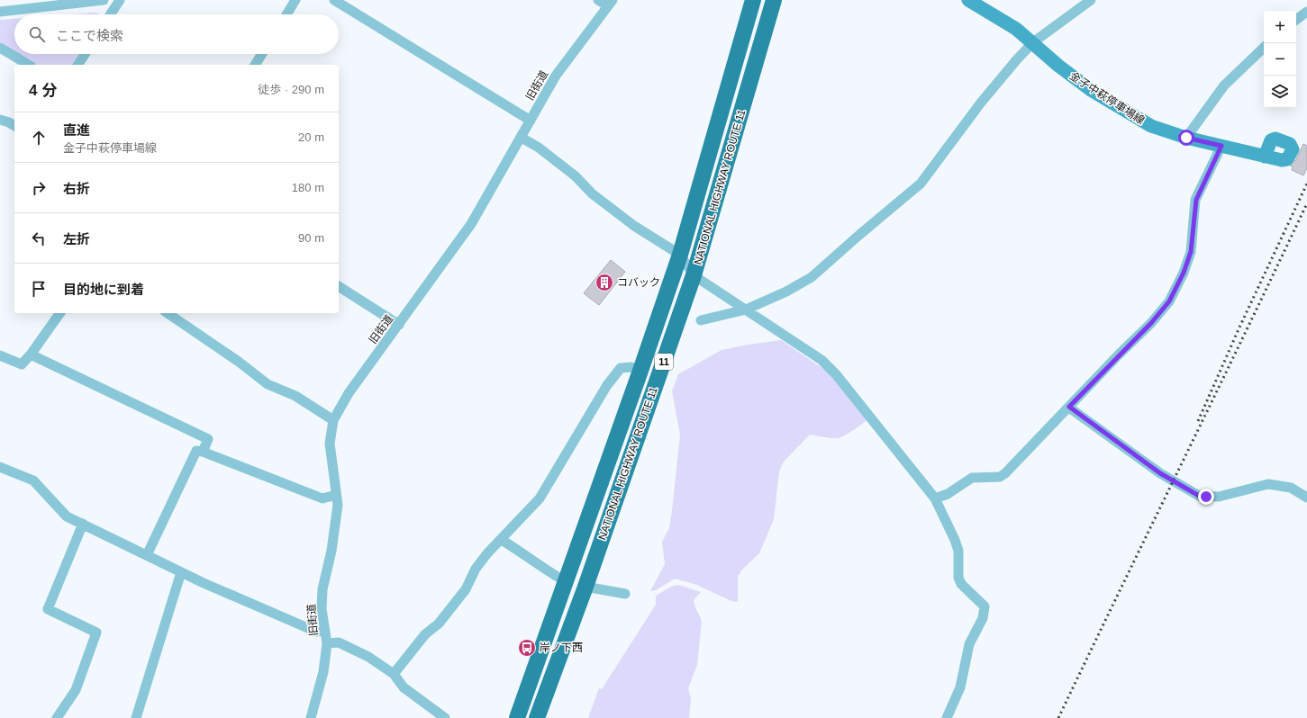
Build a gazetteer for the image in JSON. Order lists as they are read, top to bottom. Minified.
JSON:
{"streets":{"highway":["NATIONAL HIGHWAY ROUTE 11","11"],"main road":["金子中萩停車場線"],"street":["旧街道"]},"places":{"building":["コバック"],"bus stop":["岸ノ下西"]},"page":{"map_buttons":["+","−"],"search":"ここで検索","heading":["4 分","徒歩 · 290 m"],"list":[["直進","金子中萩停車場線","20 m"],["右折","180 m"],["左折","90 m"],"目的地に到着"]}}
